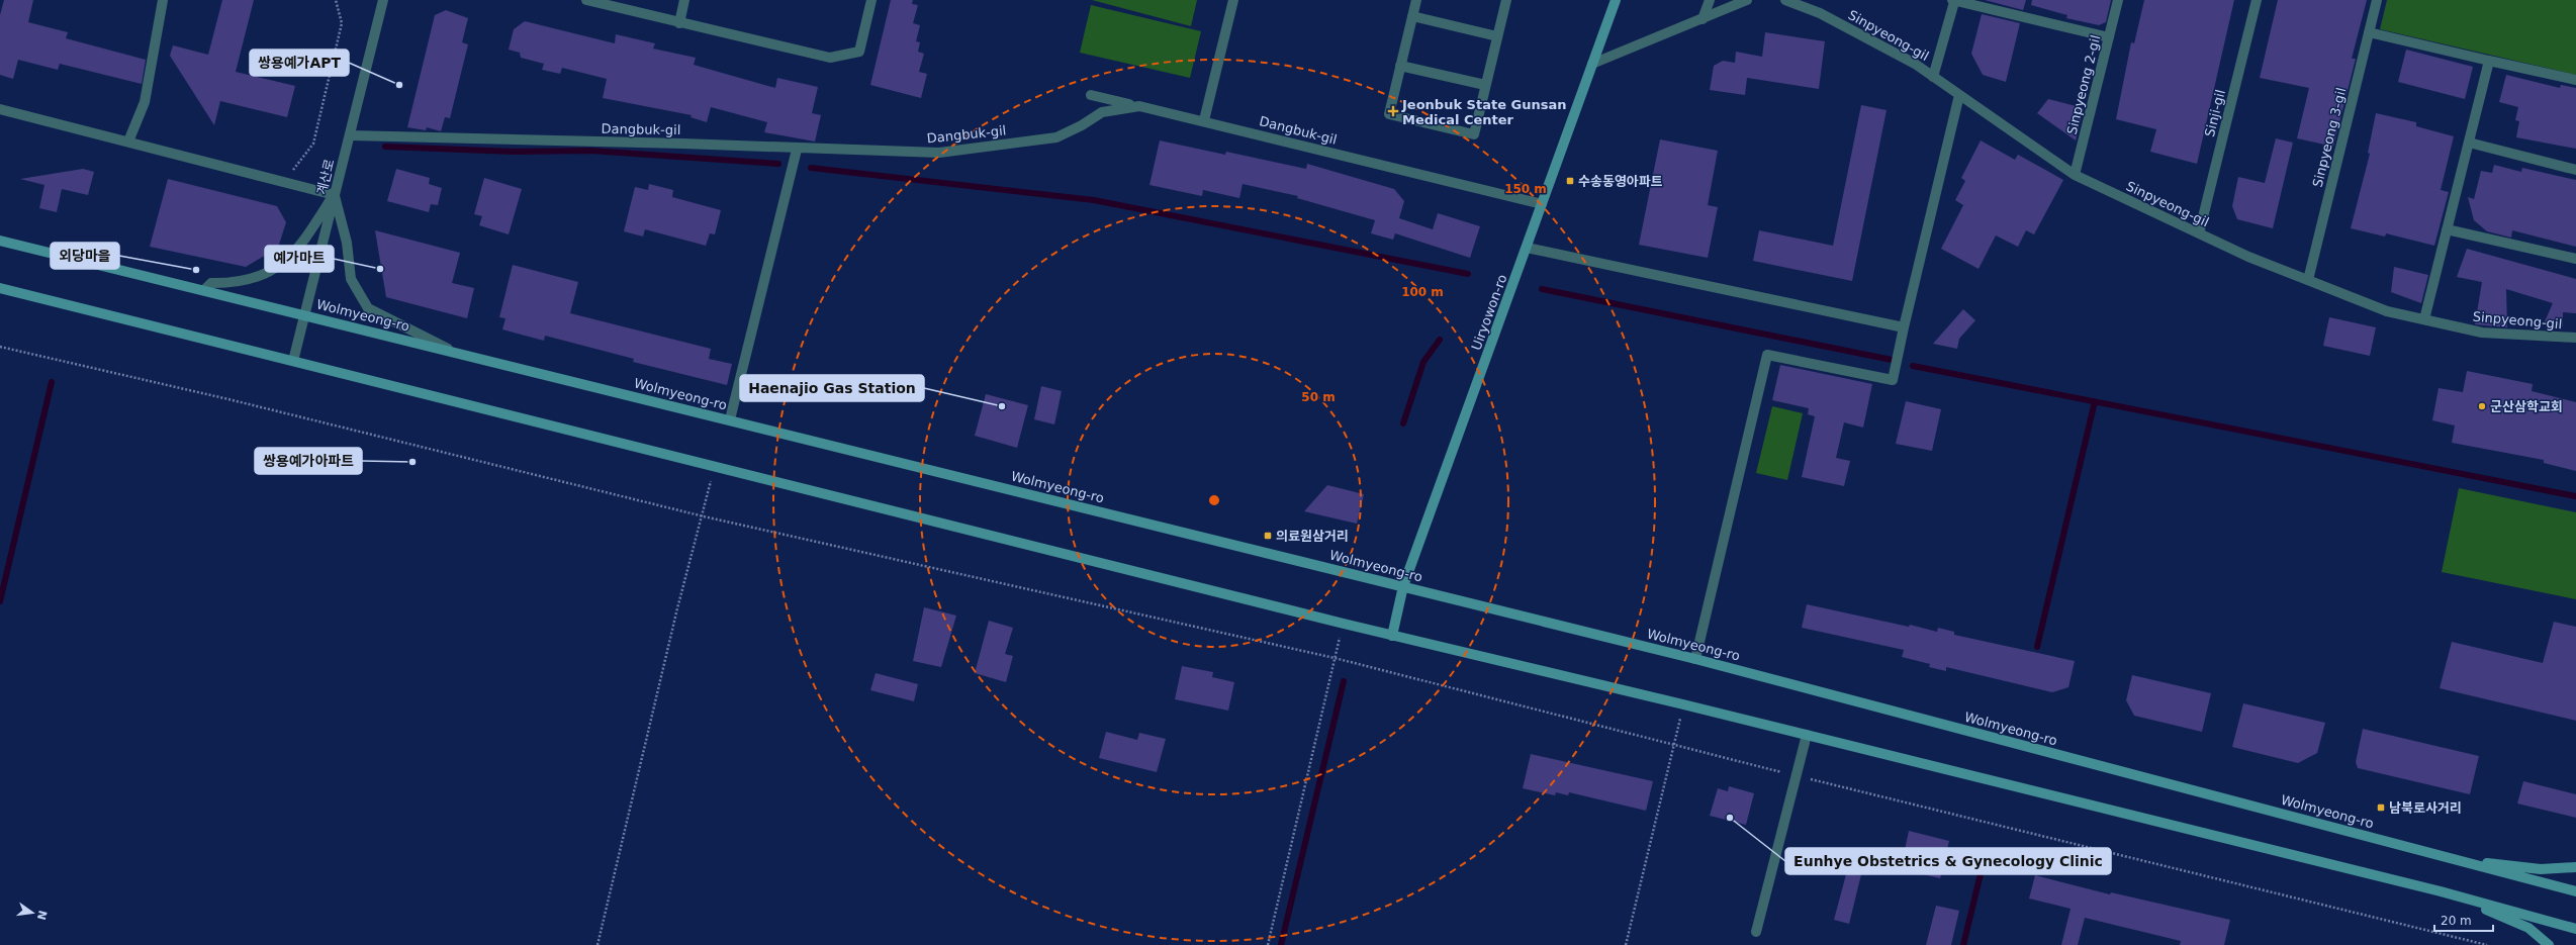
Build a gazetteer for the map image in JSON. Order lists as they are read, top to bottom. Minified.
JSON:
{"streets":{"street":["Sinpyeong-gil","Sinpyeong 2-gil","Sinji-gil","Dangbuk-gil","Sinpyeong 3-gil","계산로","Uiryowon-ro","Wolmyeong-ro"]},"crossings":[["Sinpyeong-gil","Sinpyeong 2-gil"],["Sinpyeong-gil","Sinji-gil"],["Sinpyeong-gil","Sinpyeong 3-gil"],["Dangbuk-gil","계산로"],["Dangbuk-gil","Uiryowon-ro"],["계산로","Wolmyeong-ro"],["Uiryowon-ro","Wolmyeong-ro"]],"places":{"other":["쌍용예가APT","예가마트","외당마을","Haenajio Gas Station","군산삼학교회","쌍용예가아파트","Eunhye Obstetrics & Gynecology Clinic"],"health":["Jeonbuk State Gunsan Medical Center"],"transit":["수송동영아파트","의료원삼거리","남북로사거리"]},"scale_bar":"20 m","north":"right","rings":["150 m","100 m","50 m"]}
